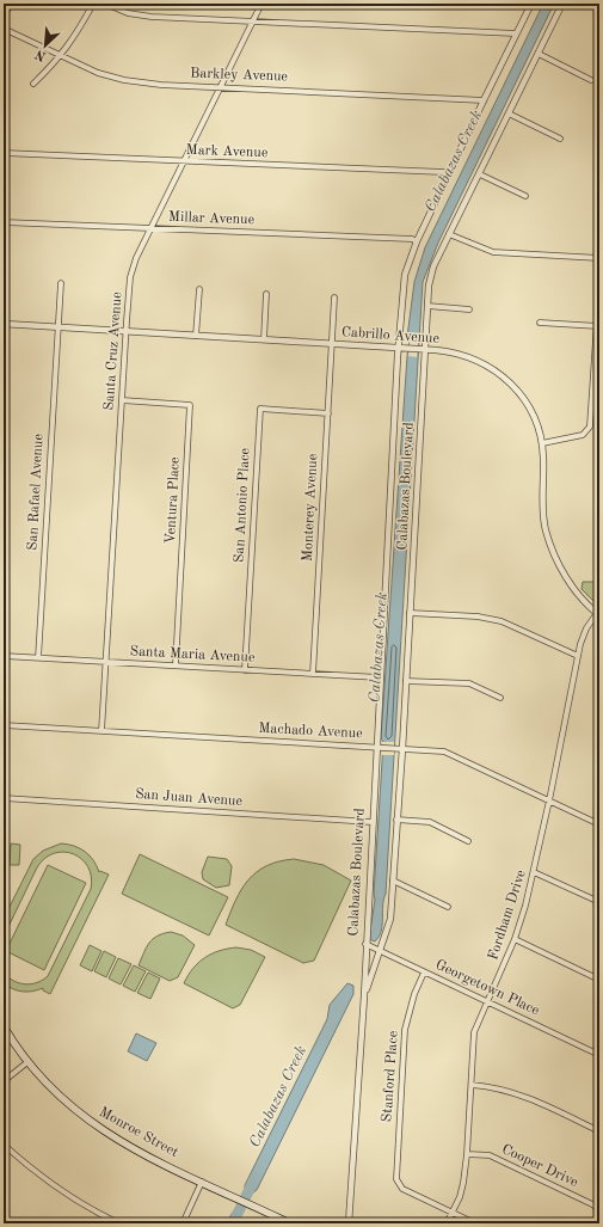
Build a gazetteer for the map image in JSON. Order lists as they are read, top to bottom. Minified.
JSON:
{"streets":{"main road":["Monroe Street"],"street":["Barkley Avenue","Mark Avenue","Millar Avenue","Cabrillo Avenue","Santa Cruz Avenue","Calabazas Boulevard","San Rafael Avenue","Ventura Place","San Antonio Place","Monterey Avenue","Santa Maria Avenue","Machado Avenue","San Juan Avenue","Fordham Drive","Georgetown Place","Stanford Place","Cooper Drive"]},"crossings":[["Barkley Avenue","Santa Cruz Avenue"],["Barkley Avenue","Calabazas Boulevard"],["Mark Avenue","Santa Cruz Avenue"],["Mark Avenue","Calabazas Boulevard"],["Millar Avenue","Santa Cruz Avenue"],["Millar Avenue","Calabazas Boulevard"],["Cabrillo Avenue","Santa Cruz Avenue"],["Cabrillo Avenue","Calabazas Boulevard"],["Cabrillo Avenue","San Rafael Avenue"],["Cabrillo Avenue","Monterey Avenue"],["Cabrillo Avenue","Fordham Drive"],["Santa Cruz Avenue","Ventura Place"],["Santa Cruz Avenue","Santa Maria Avenue"],["Santa Cruz Avenue","Machado Avenue"],["Calabazas Boulevard","Santa Maria Avenue"],["Calabazas Boulevard","Machado Avenue"],["Calabazas Boulevard","San Juan Avenue"],["Calabazas Boulevard","Georgetown Place"],["San Rafael Avenue","Santa Maria Avenue"],["Ventura Place","Santa Maria Avenue"],["San Antonio Place","Monterey Avenue"],["San Antonio Place","Santa Maria Avenue"],["Monterey Avenue","Santa Maria Avenue"],["Machado Avenue","Fordham Drive"],["Fordham Drive","Georgetown Place"],["Fordham Drive","Stanford Place"],["Fordham Drive","Cooper Drive"],["Georgetown Place","Stanford Place"]],"water":["Calabazas Creek"],"north":"bottom left"}
